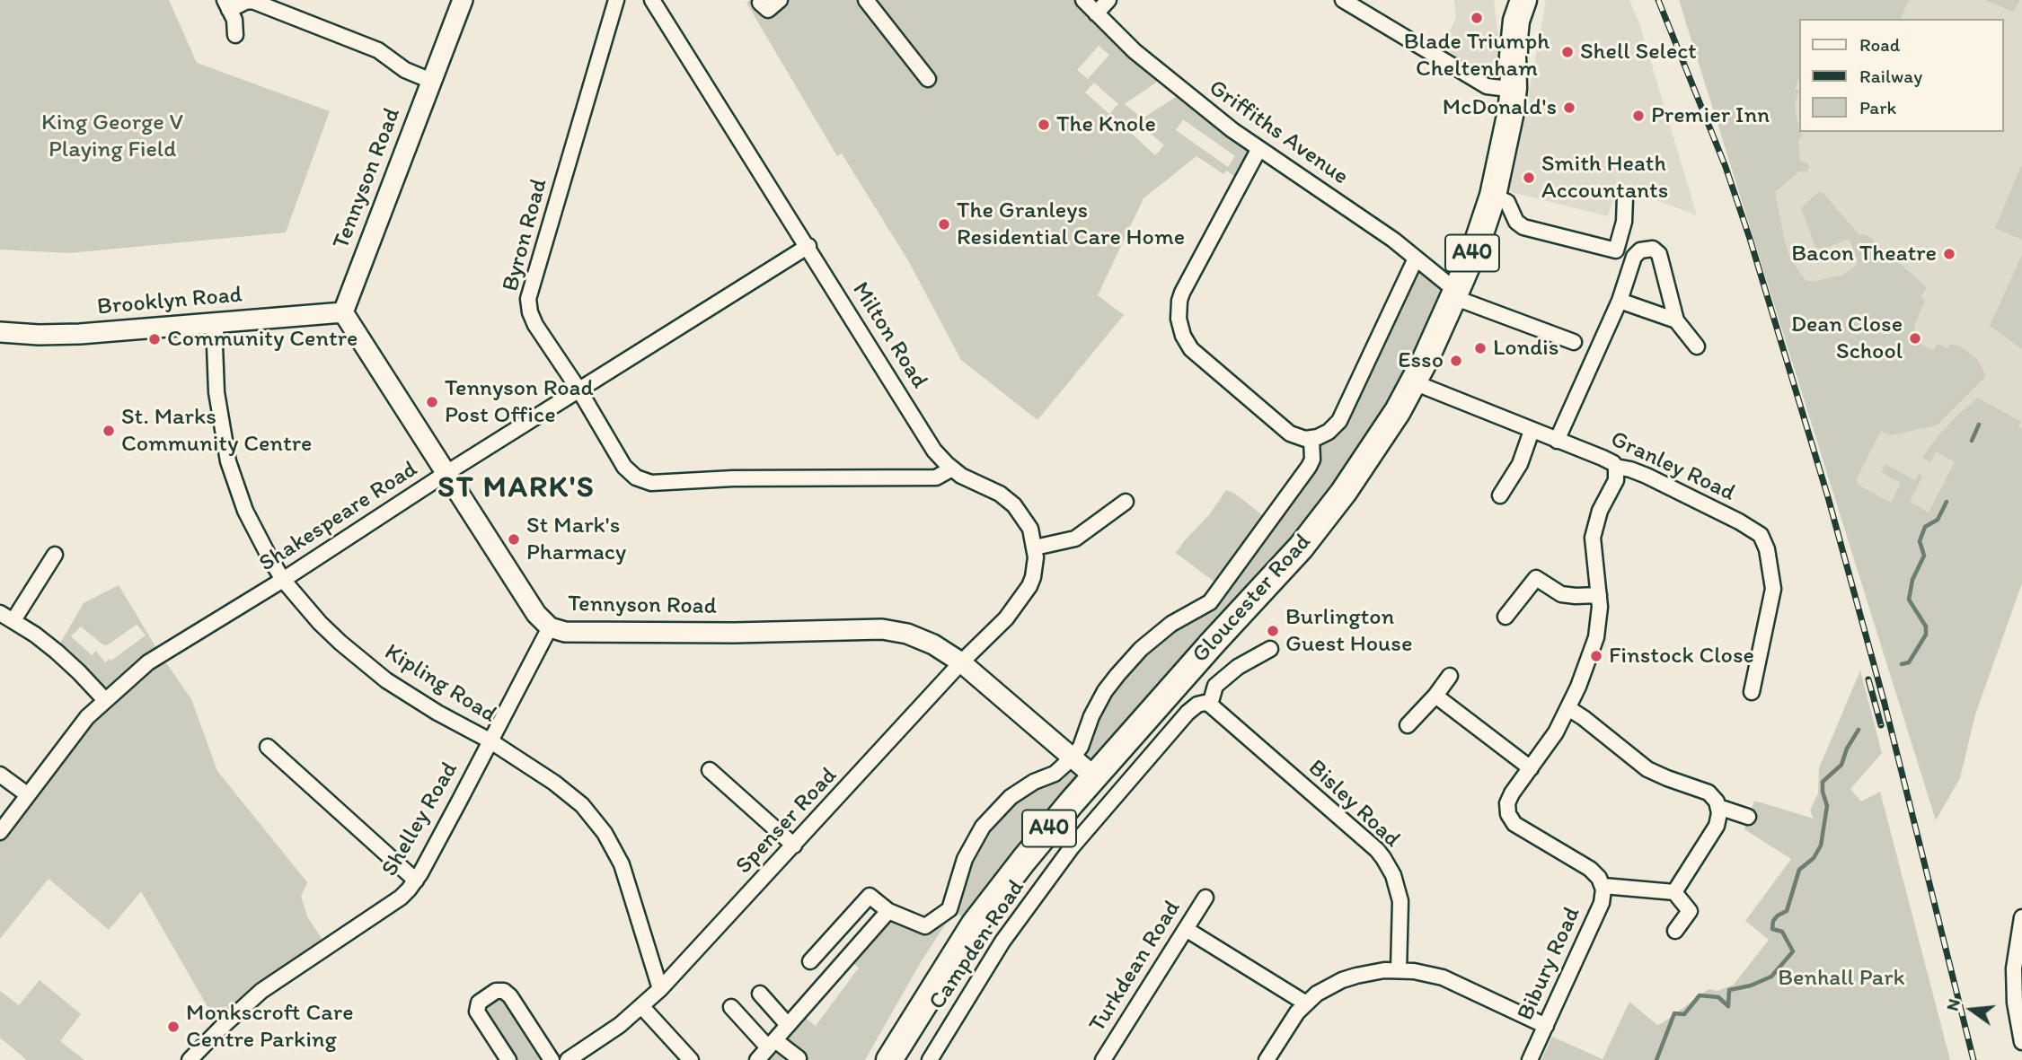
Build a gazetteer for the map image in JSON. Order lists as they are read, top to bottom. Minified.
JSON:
{"streets":{"highway":["A40","Gloucester Road"],"street":["Griffiths Avenue","Tennyson Road","Byron Road","Brooklyn Road","Milton Road","Granley Road","Shakespeare Road","Kipling Road","Bisley Road","Shelley Road","Spenser Road","Campden Road","Bibury Road","Turkdean Road"]},"crossings":[["Griffiths Avenue","Gloucester Road"],["Tennyson Road","Brooklyn Road"],["Tennyson Road","Milton Road"],["Tennyson Road","Shakespeare Road"],["Tennyson Road","Gloucester Road"],["Tennyson Road","Shelley Road"],["Tennyson Road","Spenser Road"],["Byron Road","Milton Road"],["Byron Road","Shakespeare Road"],["Brooklyn Road","Kipling Road"],["Milton Road","Shakespeare Road"],["Milton Road","Spenser Road"],["Granley Road","Gloucester Road"],["Shakespeare Road","Kipling Road"],["Kipling Road","Shelley Road"],["Kipling Road","Spenser Road"],["Bisley Road","Campden Road"]],"districts":["ST MARK'S"],"parks":["King George V Playing Field","Benhall Park"],"places":["Blade Triumph Cheltenham","Shell Select","McDonald's","Premier Inn","The Knole","Smith Heath Accountants","The Granleys Residential Care Home","Bacon Theatre","Dean Close School","Community Centre","Londis","Esso","Tennyson Road Post Office","St. Marks Community Centre","St Mark's Pharmacy","Burlington Guest House","Finstock Close","Monkscroft Care Centre Parking"],"legend":["Road","Railway","Park"],"north":"left"}
